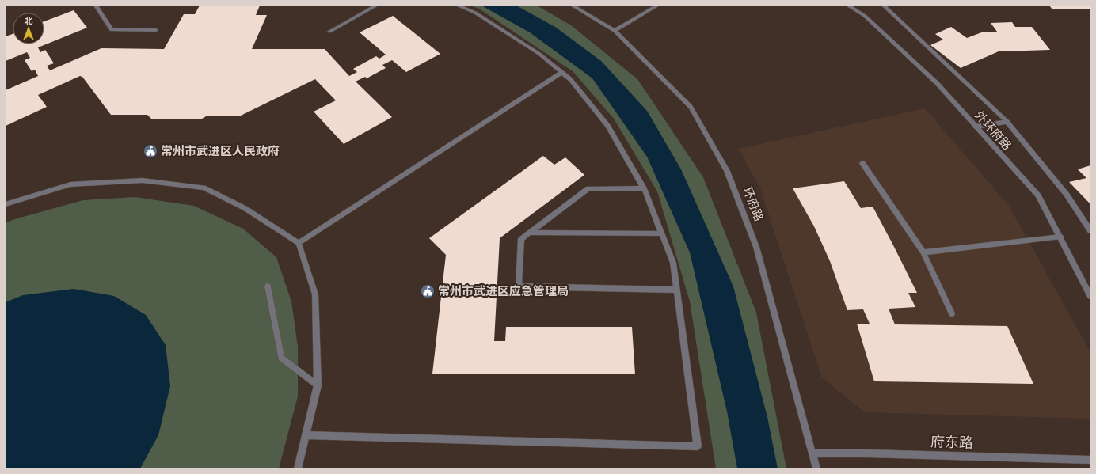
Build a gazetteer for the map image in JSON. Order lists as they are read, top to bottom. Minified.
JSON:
{"streets":{"street":["外环府路","环府路","府东路"]},"crossings":[["环府路","府东路"]],"places":{"public building":["常州市武进区人民政府","常州市武进区应急管理局"]},"north":"top"}
